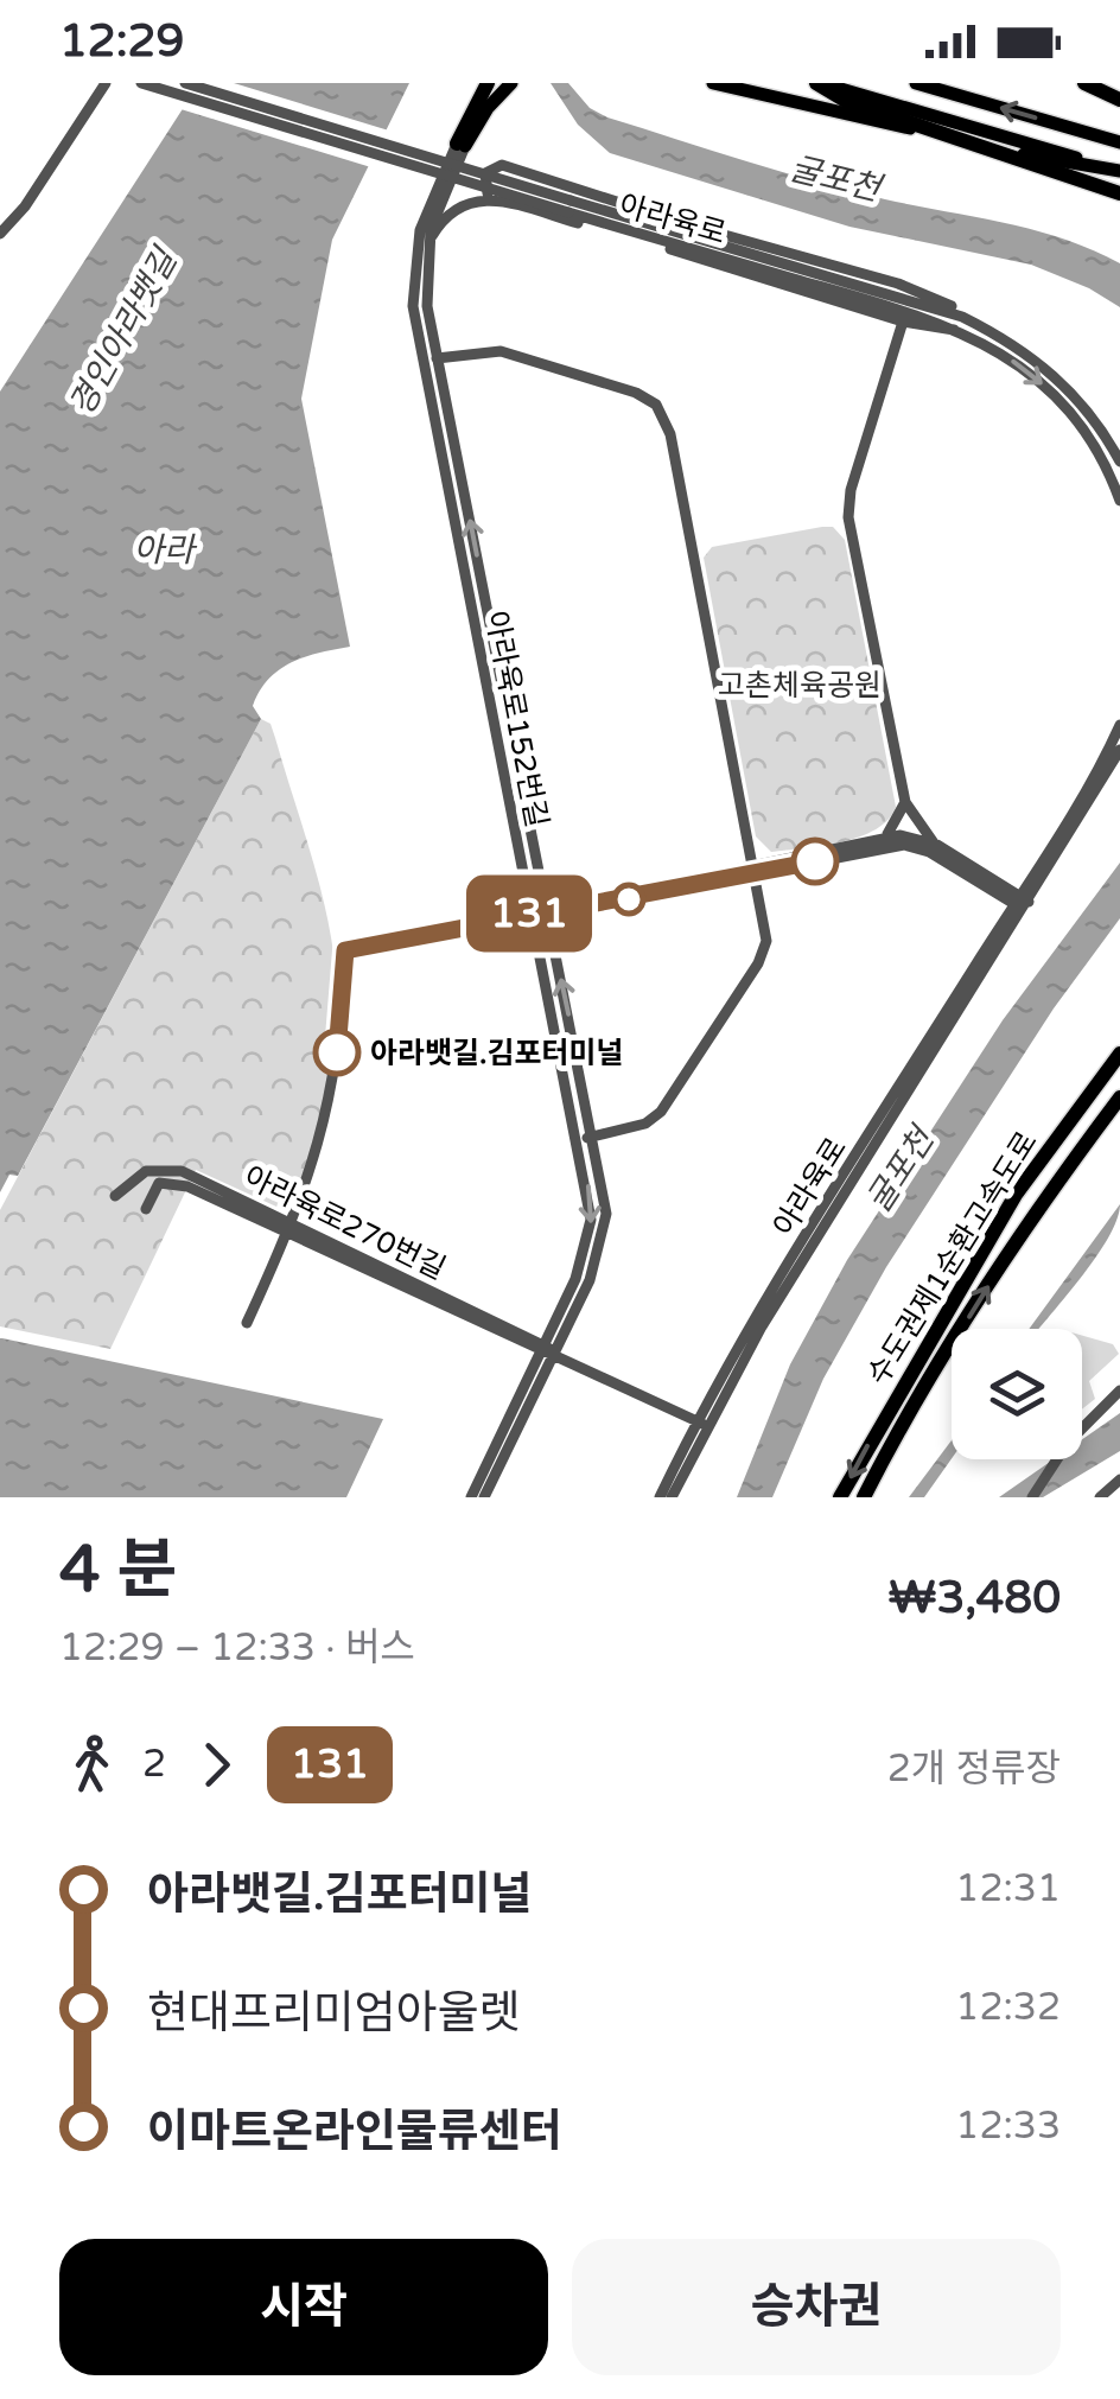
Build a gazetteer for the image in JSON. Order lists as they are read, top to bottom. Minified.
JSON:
{"streets":{"highway":["수도권제1순환고속도로"],"street":["아라육로","아라육로152번길","아라육로270번길"]},"crossings":[["아라육로","아라육로270번길"],["아라육로152번길","아라육로270번길"]],"water":["굴포천","경인아라뱃길","아라"],"parks":["고촌체육공원"],"places":["아라뱃길.김포터미널"],"lines":["bus line 131"],"page":{"status":"12:29","on_map":"131","heading":["4 분","12:29 – 12:33 · 버스","₩3,480"],"legs":["2","131","2개 정류장"],"list":[{"name":"아라뱃길.김포터미널","value":"12:31"},{"name":"현대프리미엄아울렛","value":"12:32"},{"name":"이마트온라인물류센터","value":"12:33"}],"buttons":["시작","승차권"]}}
